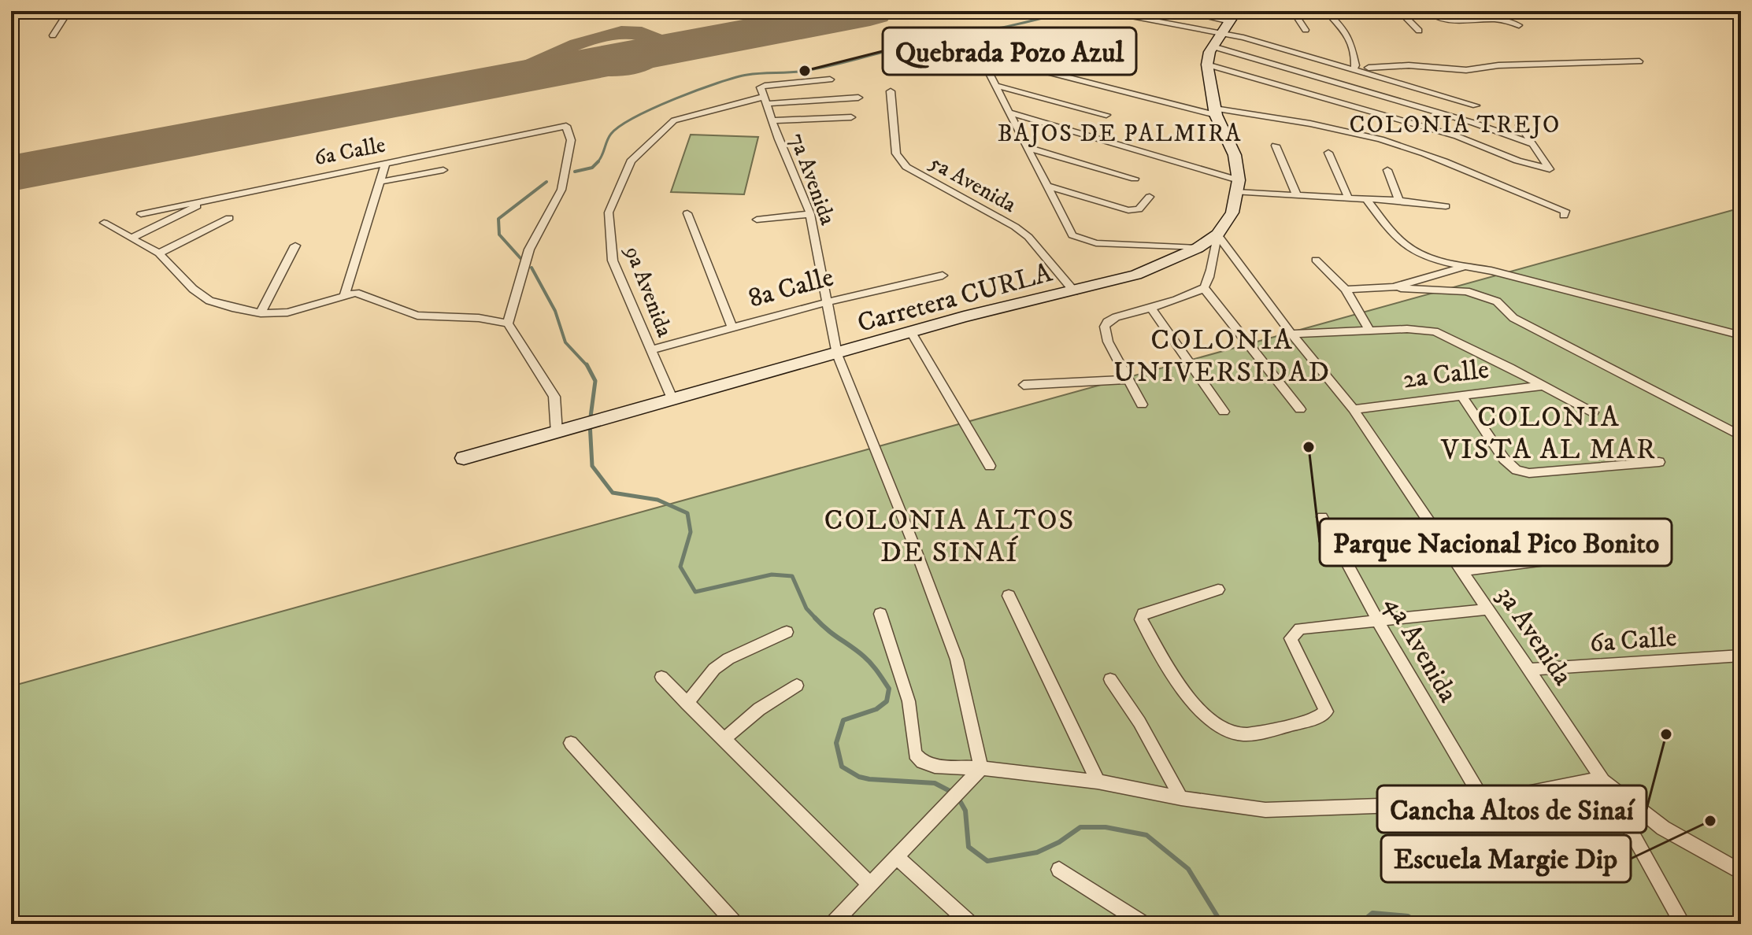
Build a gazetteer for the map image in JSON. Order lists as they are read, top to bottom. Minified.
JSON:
{"streets":{"main road":["Carretera CURLA"],"street":["6a Calle","7a Avenida","5a Avenida","8a Calle","9a Avenida","2a Calle","3a Avenida","4a Avenida"]},"crossings":[["6a Calle","3a Avenida"],["7a Avenida","8a Calle"],["7a Avenida","9a Avenida"],["7a Avenida","Carretera CURLA"],["5a Avenida","Carretera CURLA"],["8a Calle","9a Avenida"],["9a Avenida","Carretera CURLA"],["Carretera CURLA","3a Avenida"],["2a Calle","3a Avenida"]],"districts":["COLONIA TREJO","BAJOS DE PALMIRA","COLONIA UNIVERSIDAD","COLONIA VISTA AL MAR","COLONIA ALTOS DE SINAÍ"],"places":["Quebrada Pozo Azul","Parque Nacional Pico Bonito","Cancha Altos de Sinaí","Escuela Margie Dip"]}
